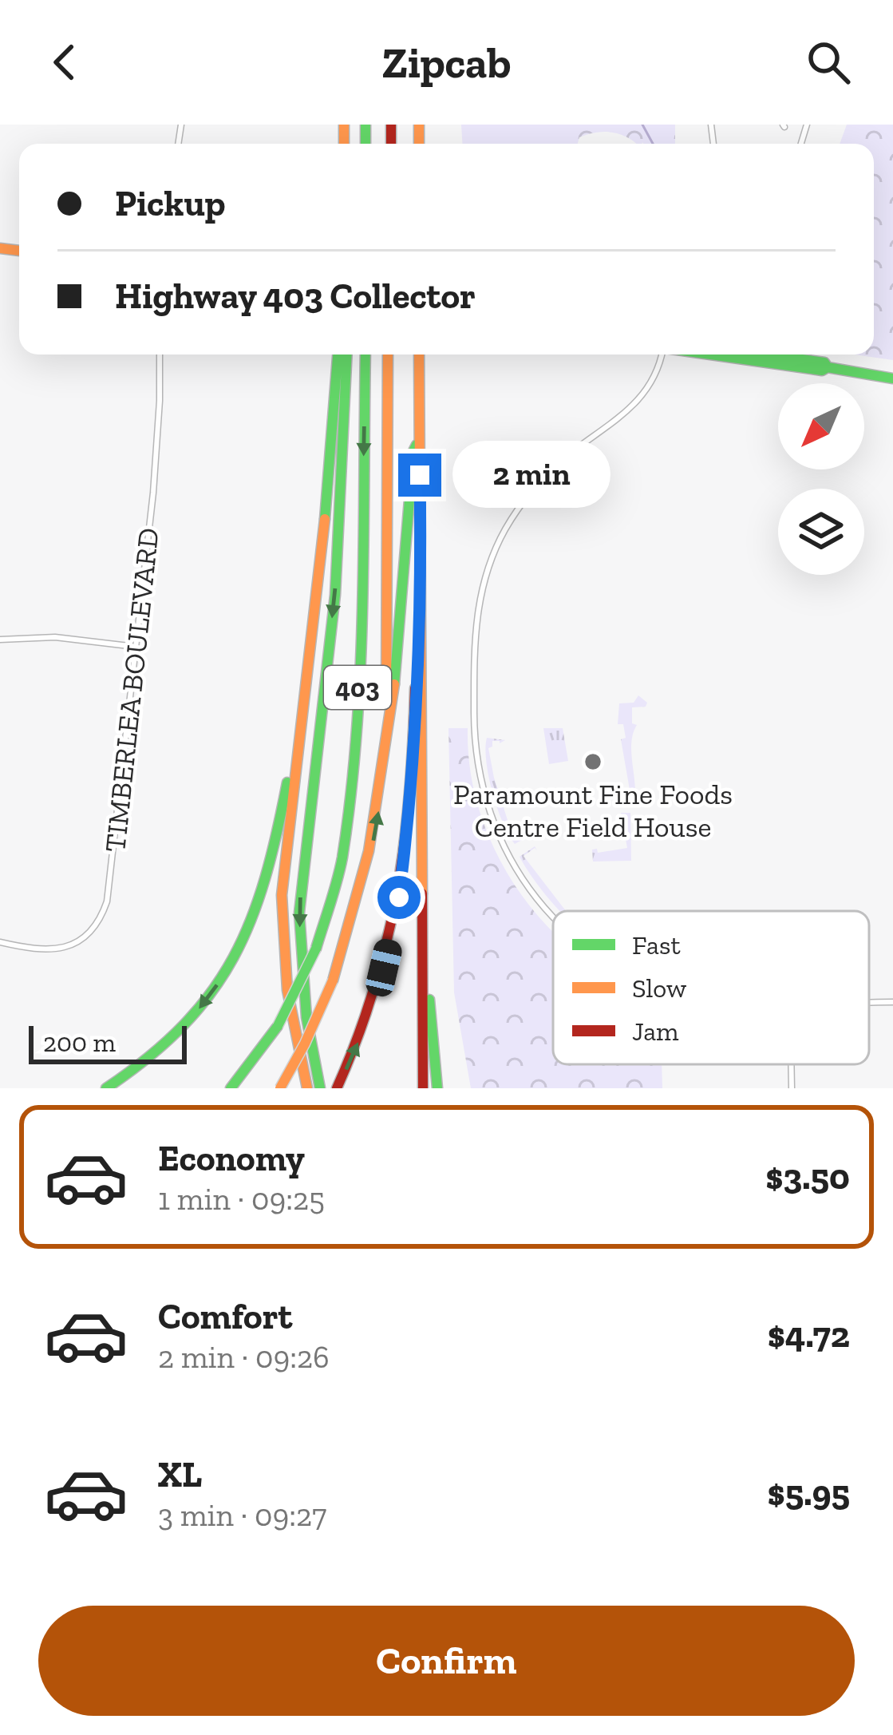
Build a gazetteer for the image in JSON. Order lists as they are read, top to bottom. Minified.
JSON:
{"streets":{"main road":["403"],"street":["TIMBERLEA BOULEVARD"]},"places":["Paramount Fine Foods Centre Field House"],"legend":["Fast","Slow","Jam"],"scale_bar":"200 m","north":"bottom left","page":{"header":"Zipcab","banner":["Pickup","Highway 403 Collector"],"bubble":"2 min","scale":"200 m","list":[{"name":"Economy","note":"1 min · 09:25","value":"$3.50"},{"name":"Comfort","note":"2 min · 09:26","value":"$4.72"},{"name":"XL","note":"3 min · 09:27","value":"$5.95"}],"buttons":"Confirm"}}
